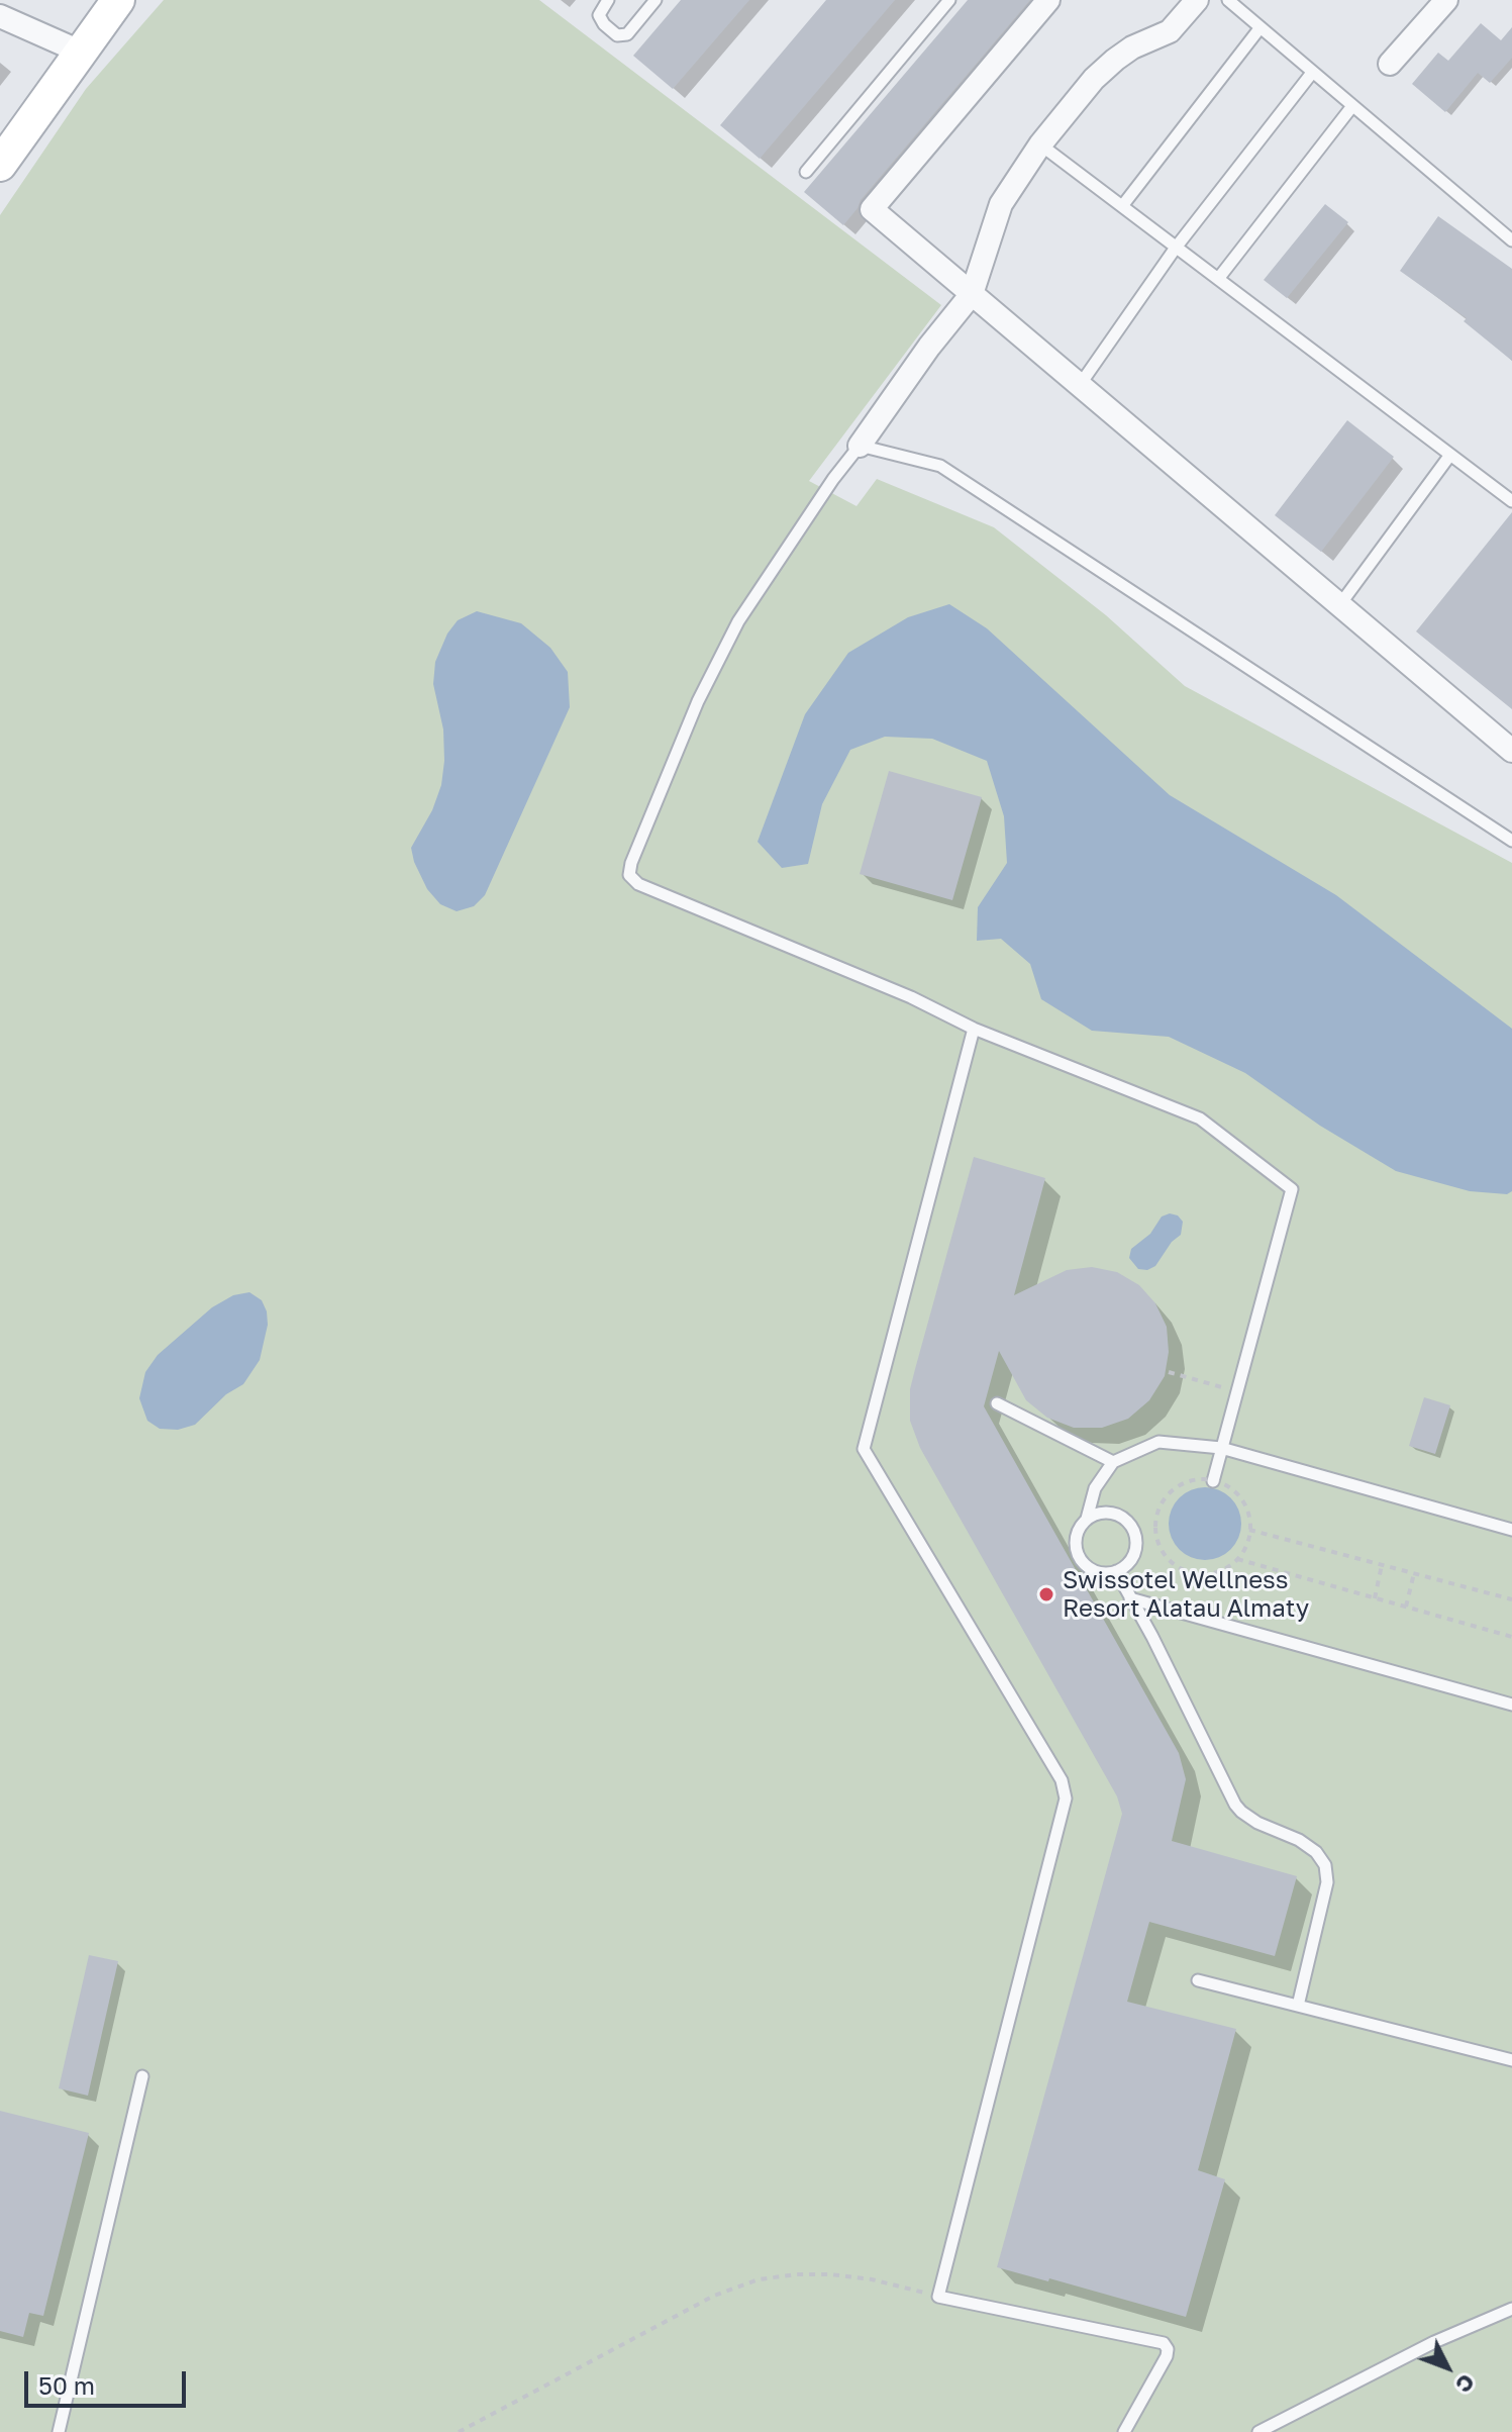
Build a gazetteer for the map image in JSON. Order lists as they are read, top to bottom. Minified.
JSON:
{"places":["Swissotel Wellness Resort Alatau Almaty"],"scale_bar":"50 m","north":"bottom right"}
